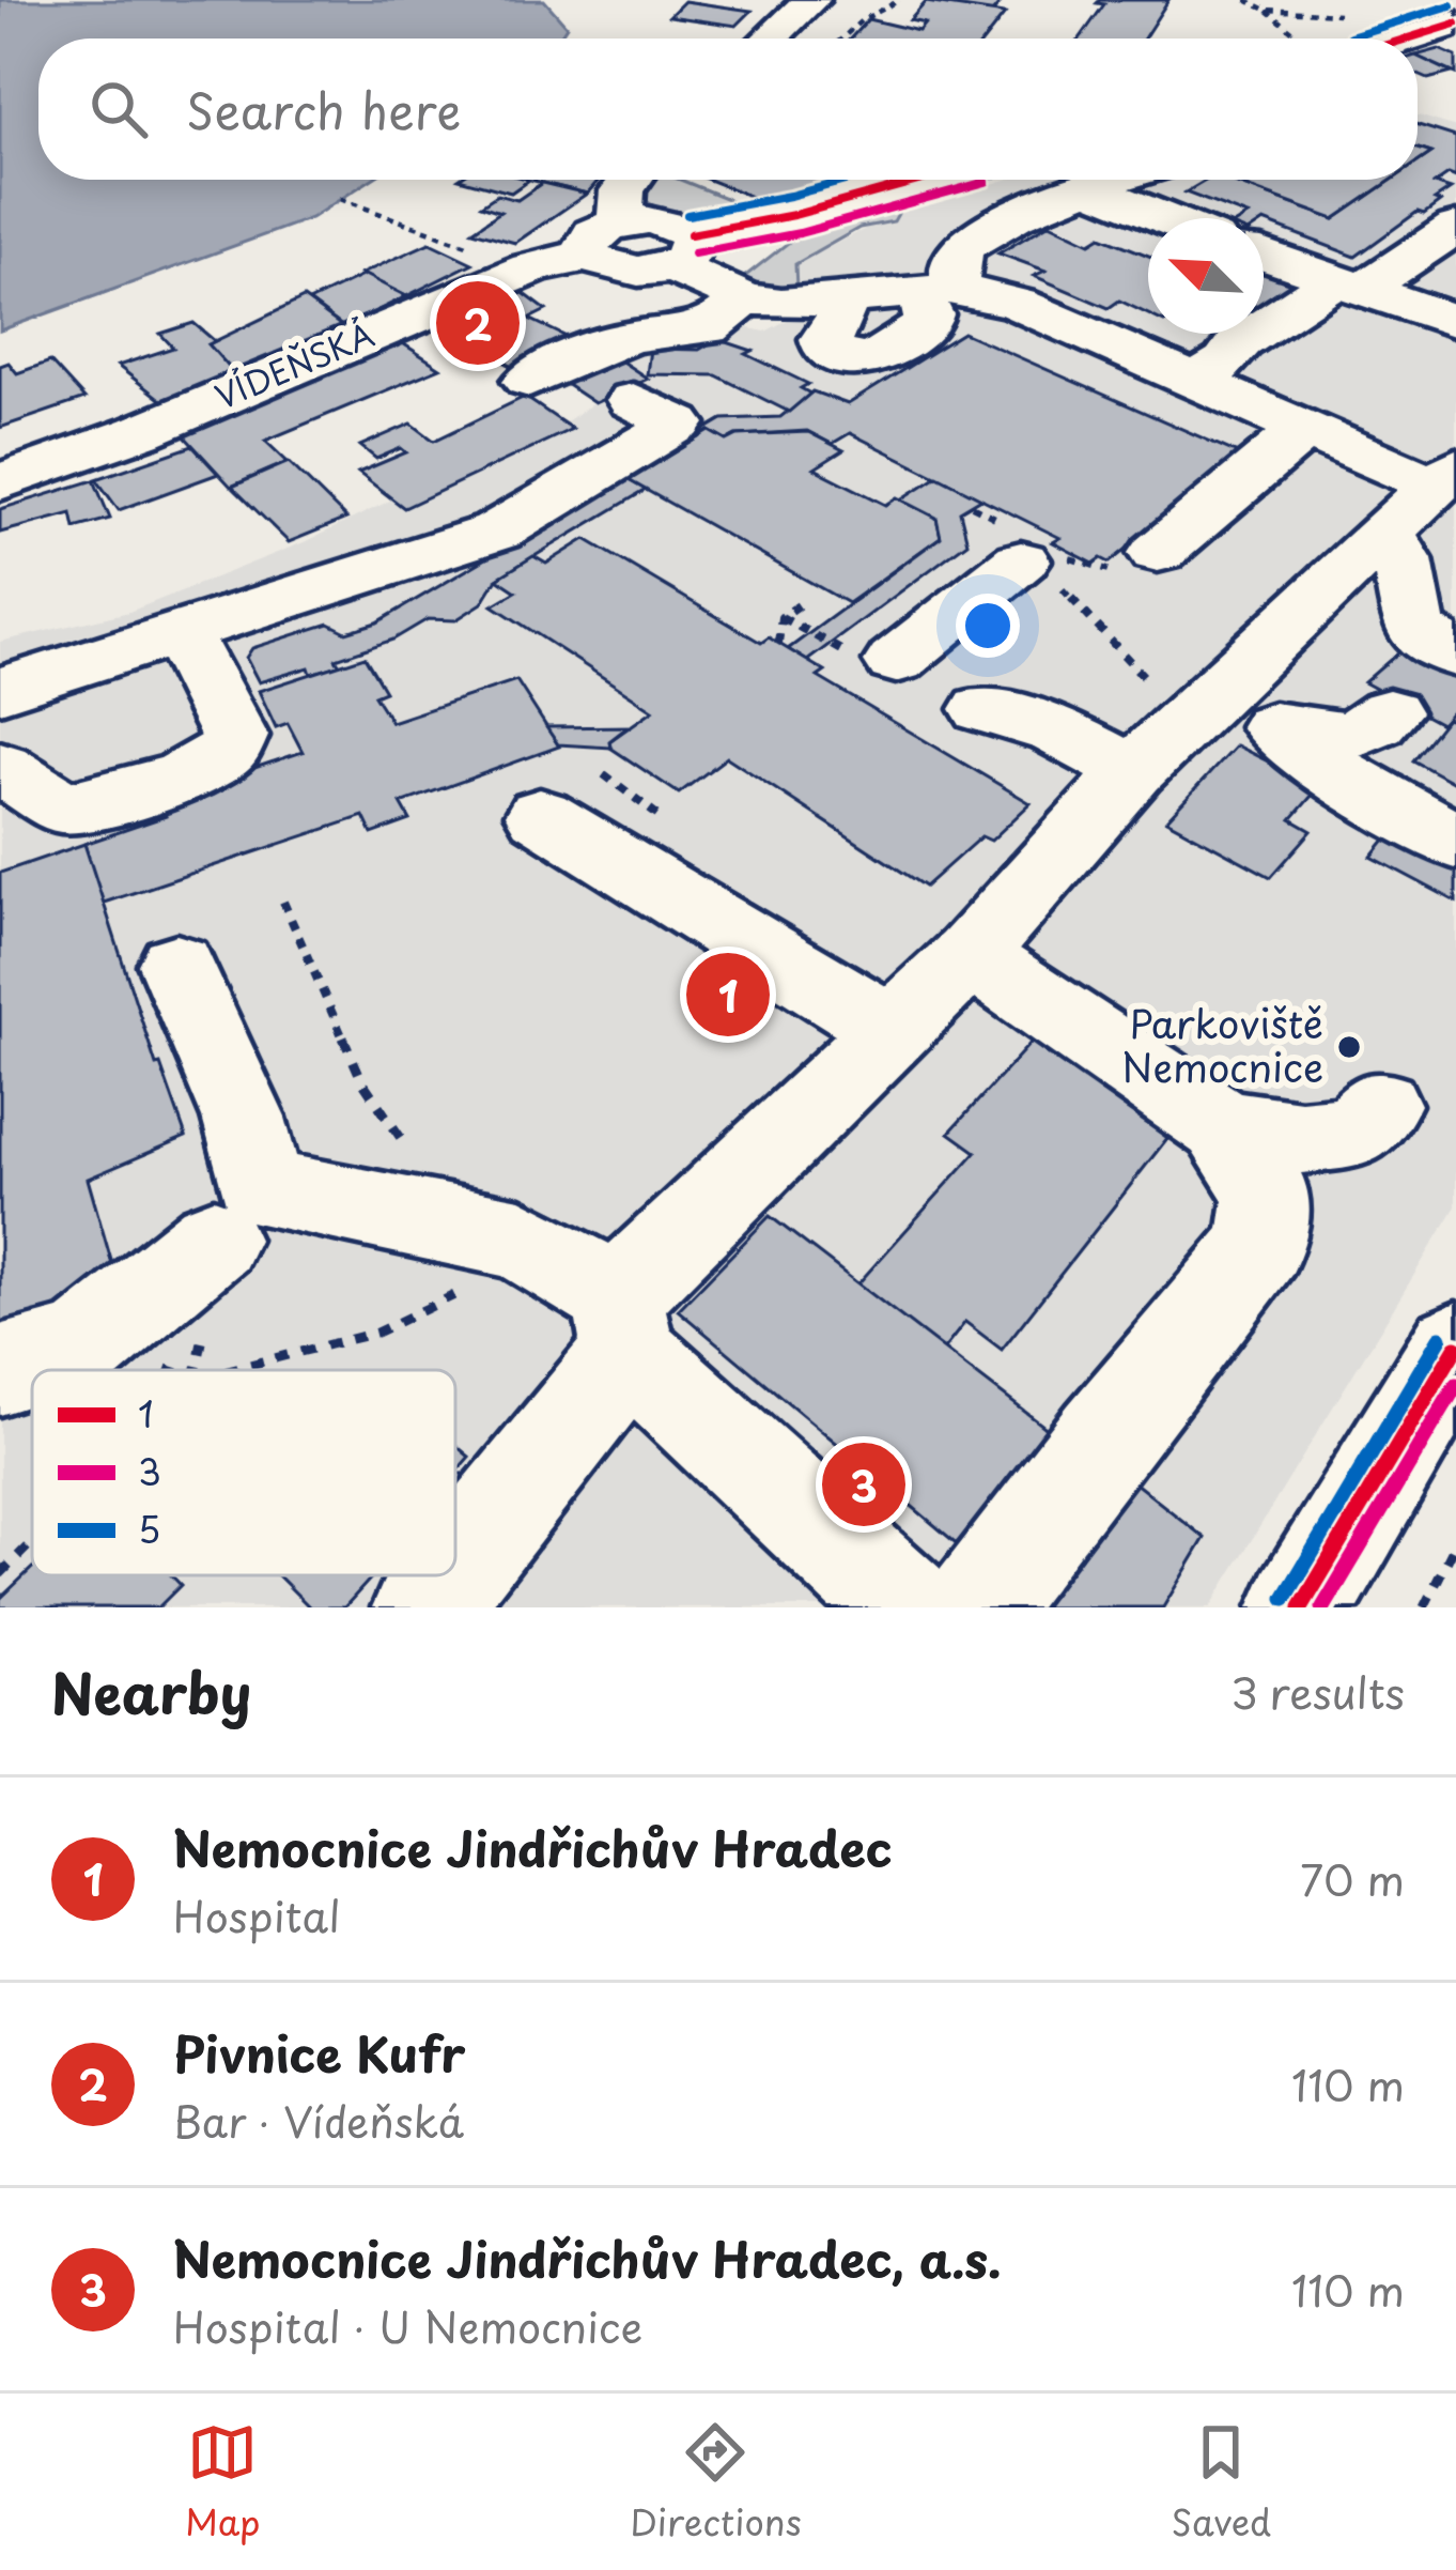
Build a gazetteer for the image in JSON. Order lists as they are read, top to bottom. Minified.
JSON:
{"streets":{"street":["VÍDEŇSKÁ"]},"places":["Parkoviště Nemocnice"],"lines":["transit line 5","transit line 1","transit line 3"],"legend":["1","3","5"],"north":"top left","page":{"search":"Search here","pins":["2","1","3"],"heading":["Nearby","3 results"],"list":[{"mark":"1","name":"Nemocnice Jindřichův Hradec","note":"Hospital","value":"70 m"},{"mark":"2","name":"Pivnice Kufr","note":"Bar · Vídeňská","value":"110 m"},{"mark":"3","name":"Nemocnice Jindřichův Hradec, a.s.","note":"Hospital · U Nemocnice","value":"110 m"}],"nav":["Map","Directions","Saved"]}}
